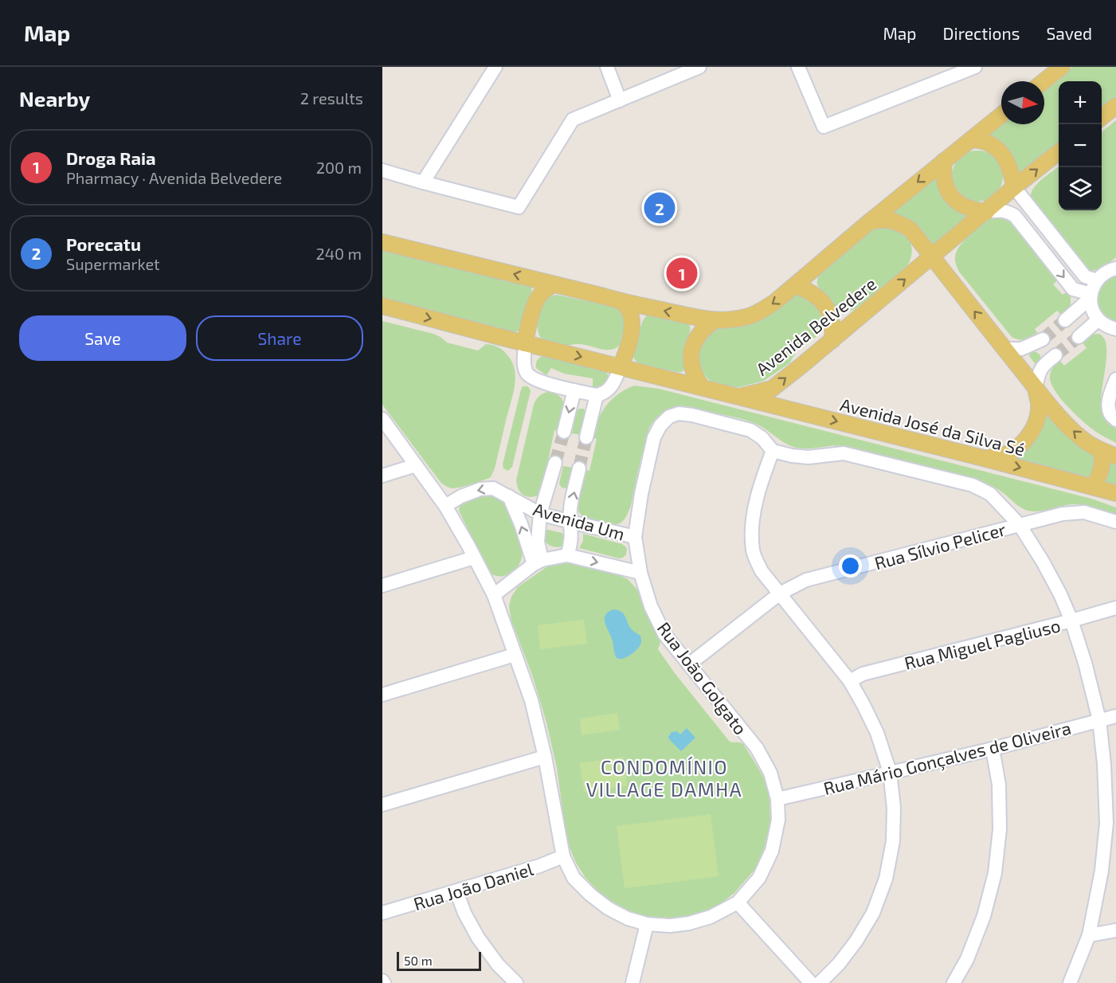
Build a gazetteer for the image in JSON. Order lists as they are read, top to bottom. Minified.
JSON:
{"streets":{"main road":["Avenida Belvedere","Avenida José da Silva Sé"],"street":["Avenida Um","Rua Sílvio Pelicer","Rua Miguel Pagliuso","Rua João Golgato","Rua Mário Gonçalves de Oliveira","Rua João Daniel"]},"crossings":[["Avenida Belvedere","Avenida José da Silva Sé"],["Avenida Um","Rua João Golgato"],["Rua Sílvio Pelicer","Rua João Golgato"],["Rua João Golgato","Rua Mário Gonçalves de Oliveira"]],"one_way":["Avenida Belvedere","Avenida José da Silva Sé"],"districts":["CONDOMÍNIO VILLAGE DAMHA"],"scale_bar":"50 m","north":"right","page":{"header":"Map","nav":["Map","Directions","Saved"],"heading":["Nearby","2 results"],"map_buttons":["+","−"],"list":[{"mark":"1","name":"Droga Raia","note":"Pharmacy · Avenida Belvedere","value":"200 m"},{"mark":"2","name":"Porecatu","note":"Supermarket","value":"240 m"}],"pins":["2","1"],"buttons":["Save","Share"],"scale":"50 m"}}
